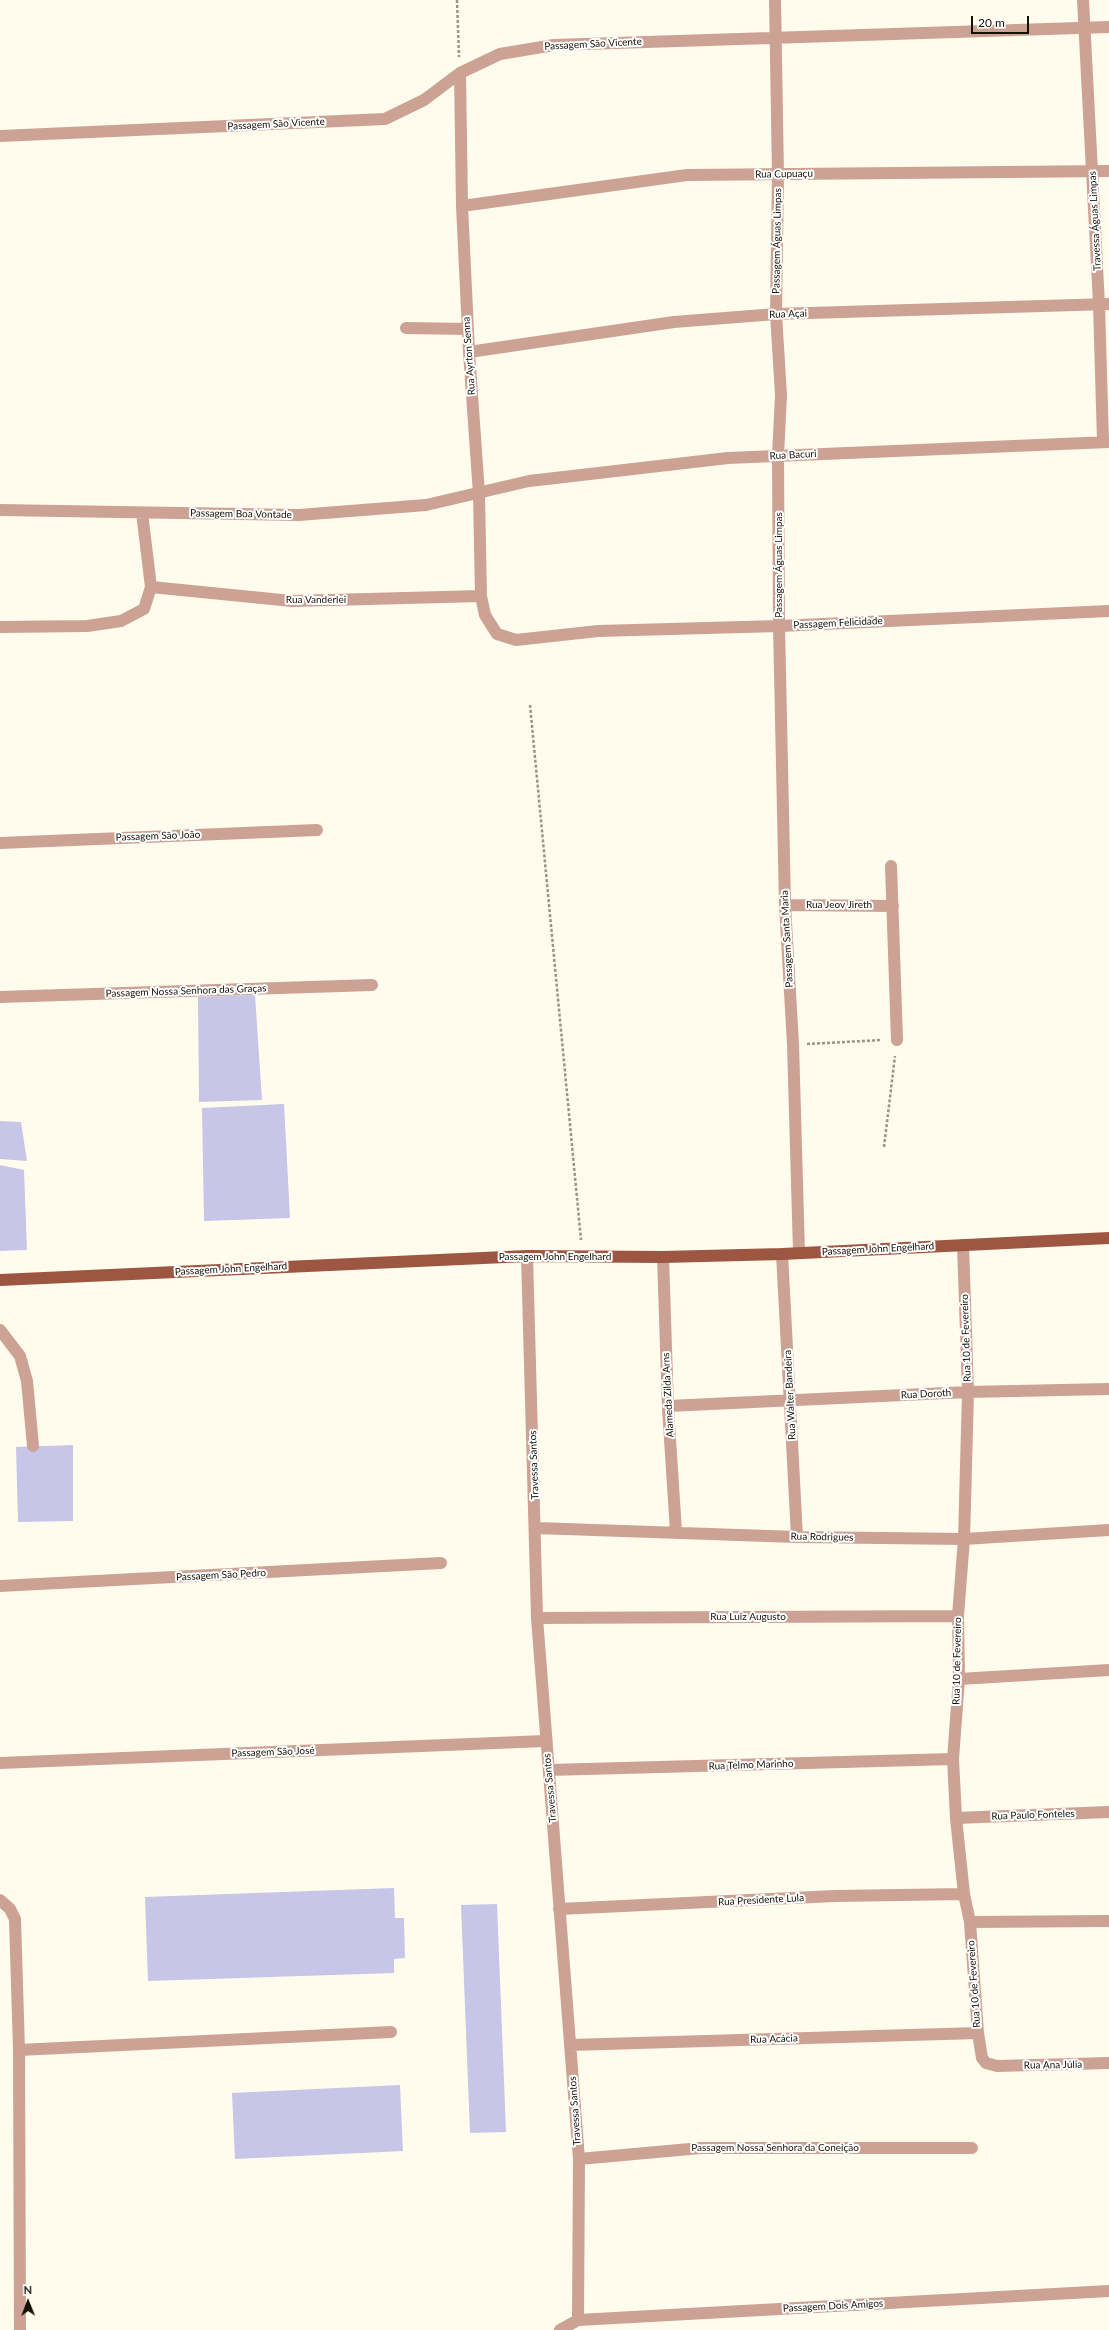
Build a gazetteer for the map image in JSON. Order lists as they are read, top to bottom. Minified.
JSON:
{"streets":{"main road":["Passagem John Engelhard"],"street":["Passagem São Vicente","Rua Cupuaçu","Travessa Águas Limpas","Passagem Águas Limpas","Rua Açai","Rua Ayrton Senna","Rua Bacuri","Passagem Boa Vontade","Rua Vanderlei","Passagem Felicidade","Passagem São João","Rua Jeov Jireth","Passagem Santa Maria","Passagem Nossa Senhora das Graças","Rua 10 de Fevereiro","Rua Doroth","Alameda Zilda Arns","Rua Walter Bandeira","Travessa Santos","Rua Rodrigues","Passagem São Pedro","Rua Luiz Augusto","Passagem São José","Rua Telmo Marinho","Rua Paulo Fonteles","Rua Presidente Lula","Rua Acácia","Rua Ana Júlia","Passagem Nossa Senhora da Coneição","Passagem Dois Amigos"]},"crossings":[["Passagem São Vicente","Travessa Águas Limpas"],["Passagem São Vicente","Passagem Águas Limpas"],["Passagem São Vicente","Rua Ayrton Senna"],["Rua Cupuaçu","Travessa Águas Limpas"],["Rua Cupuaçu","Passagem Águas Limpas"],["Rua Cupuaçu","Rua Ayrton Senna"],["Travessa Águas Limpas","Rua Açai"],["Travessa Águas Limpas","Rua Bacuri"],["Passagem Águas Limpas","Rua Açai"],["Passagem Águas Limpas","Rua Bacuri"],["Passagem Águas Limpas","Passagem Felicidade"],["Passagem Águas Limpas","Passagem Santa Maria"],["Rua Açai","Rua Ayrton Senna"],["Rua Ayrton Senna","Rua Bacuri"],["Rua Ayrton Senna","Passagem Boa Vontade"],["Rua Ayrton Senna","Rua Vanderlei"],["Rua Ayrton Senna","Passagem Felicidade"],["Rua Bacuri","Passagem Boa Vontade"],["Passagem Felicidade","Passagem Santa Maria"],["Rua Jeov Jireth","Passagem Santa Maria"],["Passagem Santa Maria","Passagem John Engelhard"],["Passagem John Engelhard","Rua 10 de Fevereiro"],["Passagem John Engelhard","Alameda Zilda Arns"],["Passagem John Engelhard","Rua Walter Bandeira"],["Passagem John Engelhard","Travessa Santos"],["Rua 10 de Fevereiro","Rua Doroth"],["Rua 10 de Fevereiro","Rua Rodrigues"],["Rua 10 de Fevereiro","Rua Luiz Augusto"],["Rua 10 de Fevereiro","Rua Telmo Marinho"],["Rua 10 de Fevereiro","Rua Paulo Fonteles"],["Rua 10 de Fevereiro","Rua Presidente Lula"],["Rua 10 de Fevereiro","Rua Acácia"],["Rua 10 de Fevereiro","Rua Ana Júlia"],["Rua Doroth","Alameda Zilda Arns"],["Rua Doroth","Rua Walter Bandeira"],["Alameda Zilda Arns","Rua Rodrigues"],["Rua Walter Bandeira","Rua Rodrigues"],["Travessa Santos","Rua Rodrigues"],["Travessa Santos","Rua Luiz Augusto"],["Travessa Santos","Passagem São José"],["Travessa Santos","Rua Telmo Marinho"],["Travessa Santos","Rua Presidente Lula"],["Travessa Santos","Rua Acácia"],["Travessa Santos","Passagem Nossa Senhora da Coneição"],["Travessa Santos","Passagem Dois Amigos"]],"scale_bar":"20 m","north":"top"}
